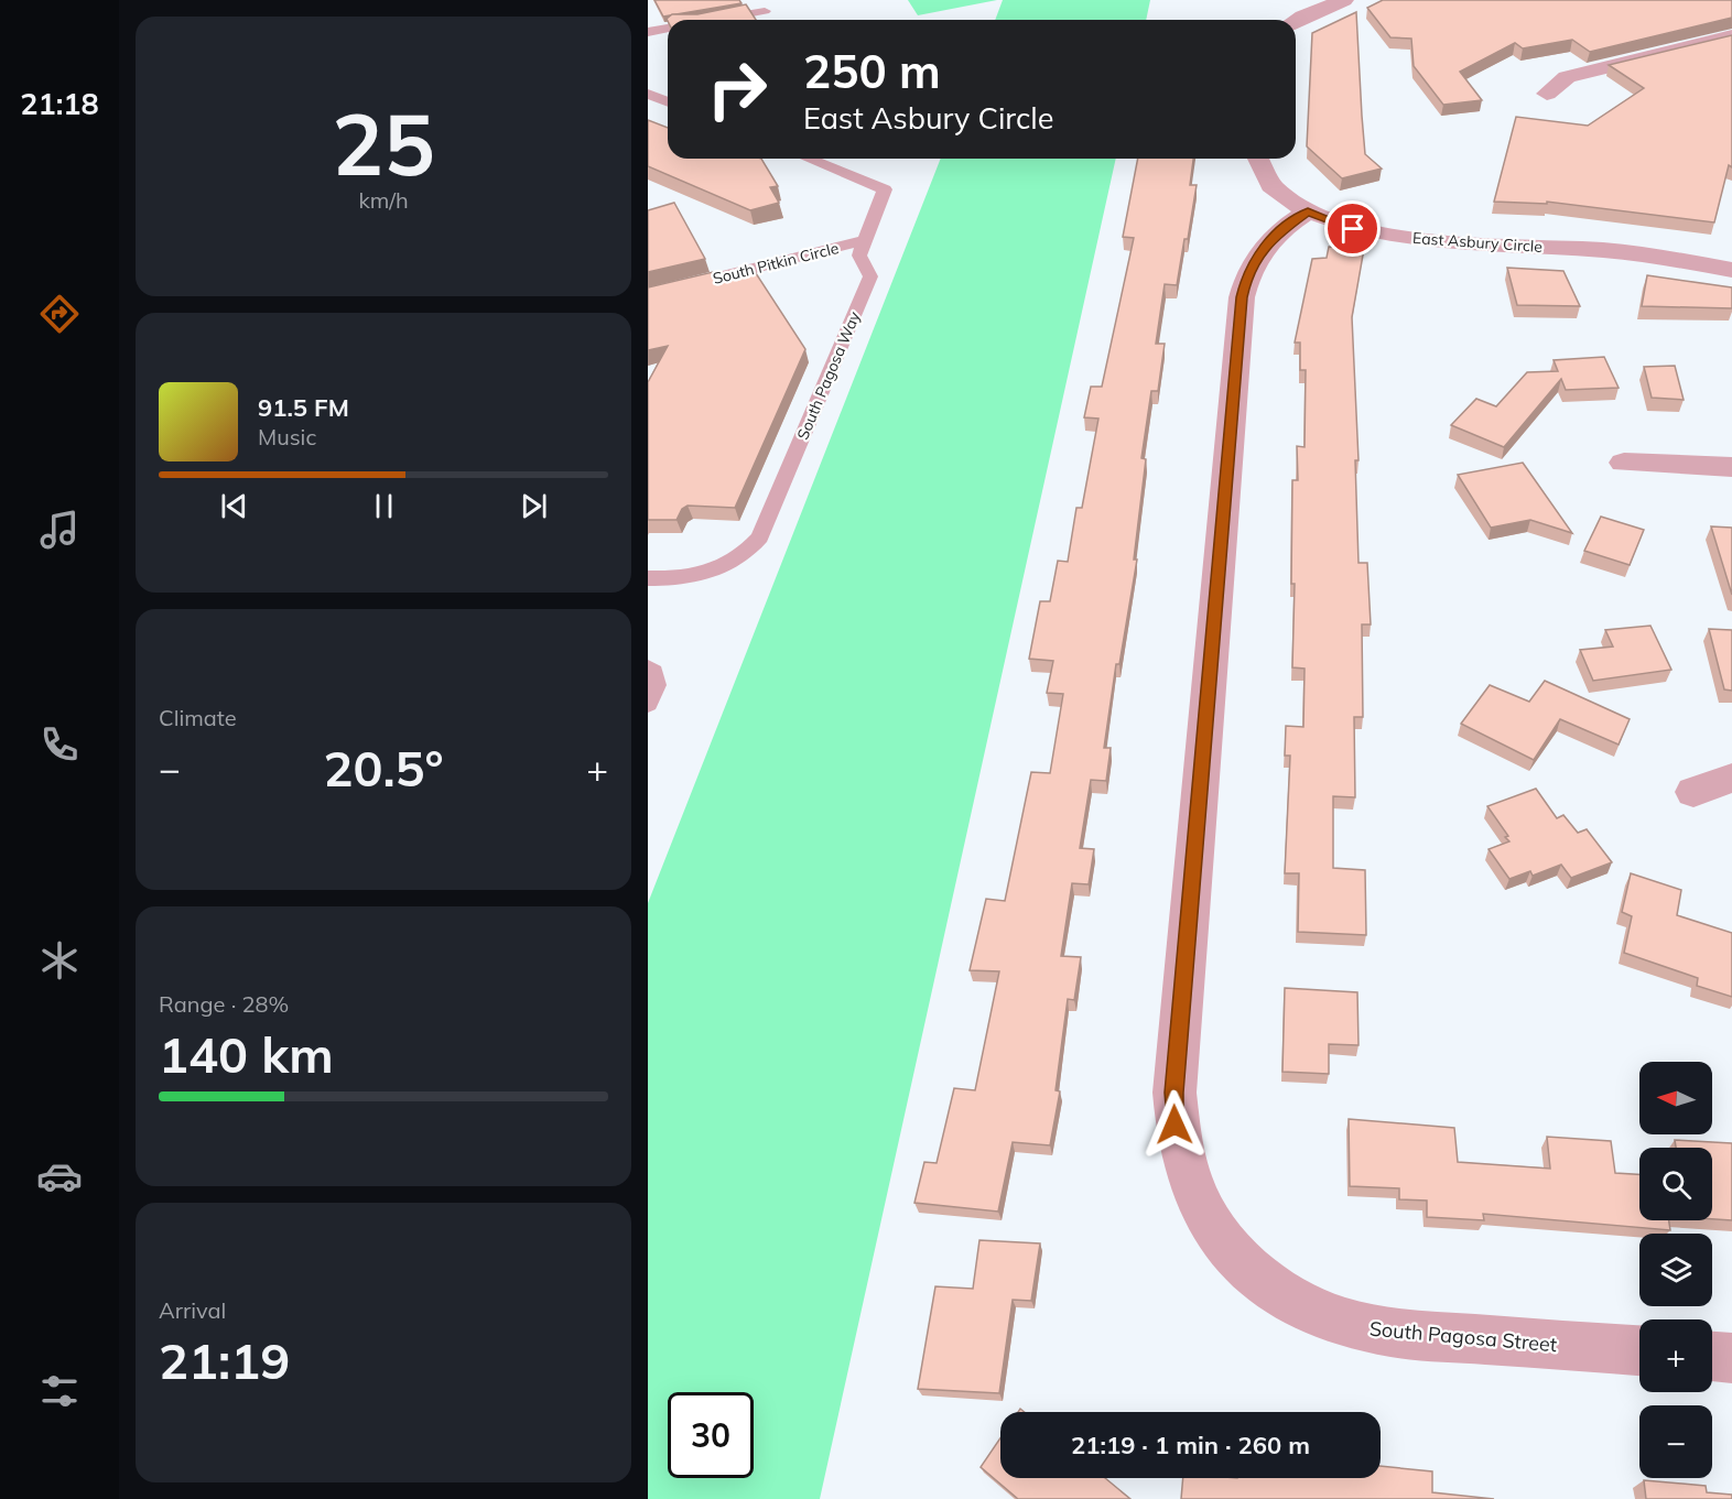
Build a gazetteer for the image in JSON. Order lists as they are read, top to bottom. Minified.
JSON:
{"streets":{"street":["East Asbury Circle","South Pagosa Street"],"lane":["South Pitkin Circle","South Pagosa Way"]},"crossings":[["East Asbury Circle","South Pagosa Street"],["South Pitkin Circle","South Pagosa Way"]],"north":"left","page":{"tabs":"21:18","tile":[["25","km/h"],"Climate",["Range · 28%","140 km"],["Arrival","21:19"]],"turn":["250 m","East Asbury Circle"],"song":["91.5 FM","Music"],"heat":["−","20.5°","+"],"map_buttons":["+","−"],"limit":"30","trip":"21:19 · 1 min · 260 m"}}
